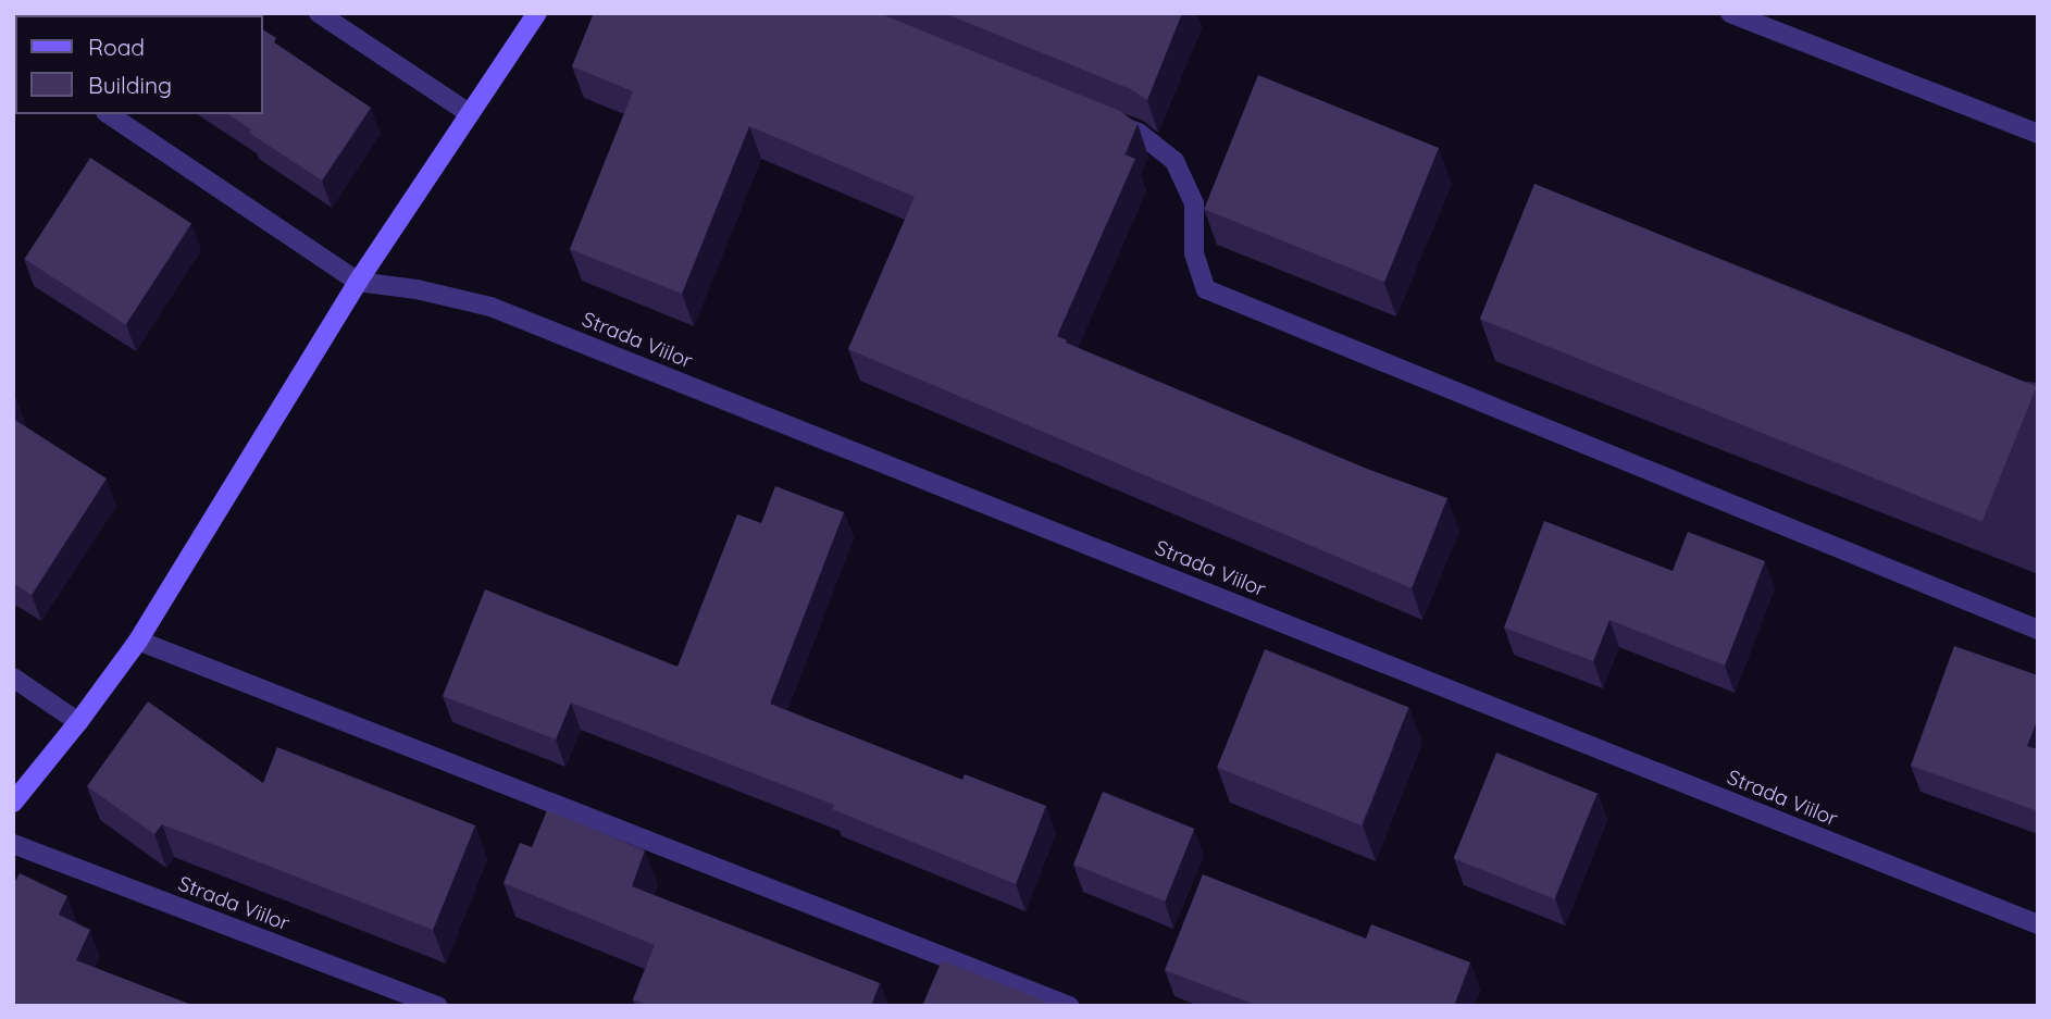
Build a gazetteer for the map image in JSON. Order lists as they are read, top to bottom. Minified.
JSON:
{"streets":{"street":["Strada Viilor"]},"legend":["Road","Building"]}
